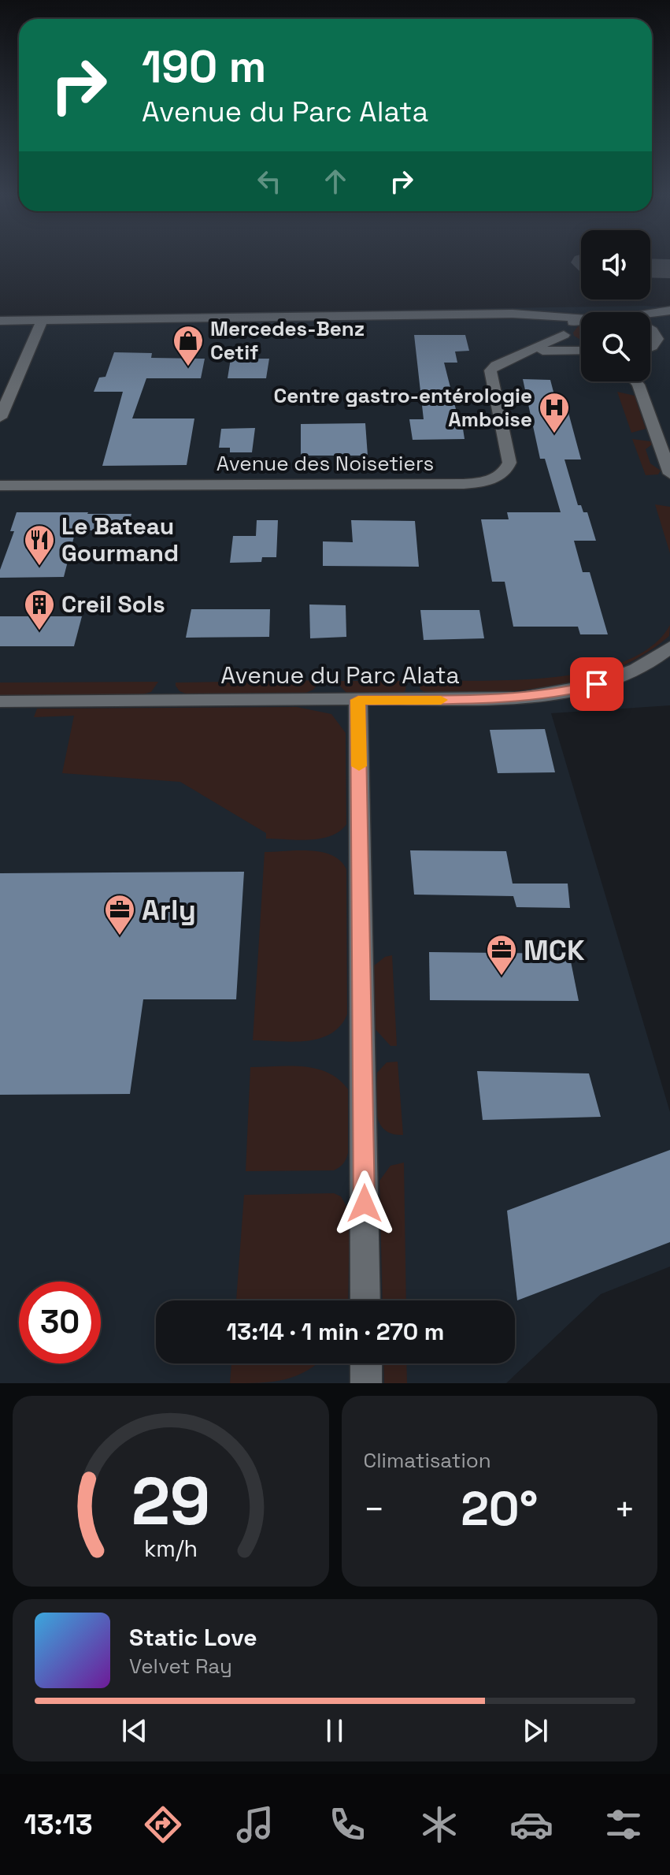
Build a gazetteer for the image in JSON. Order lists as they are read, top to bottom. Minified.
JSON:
{"streets":{"street":["Avenue des Noisetiers","Avenue du Parc Alata"]},"places":{"shop":["Mercedes-Benz Cetif"],"hospital":["Centre gastro-entérologie Amboise"],"restaurant":["Le Bateau Gourmand"],"building":["Creil Sols"],"office":["Arly","MCK"]},"page":{"turn":["190 m","Avenue du Parc Alata"],"limit":"30","trip":"13:14 · 1 min · 270 m","tile":"Climatisation","heat":["−","20°","+"],"song":["Static Love","Velvet Ray"],"tabs":"13:13","gauge":["29","km/h"]}}
